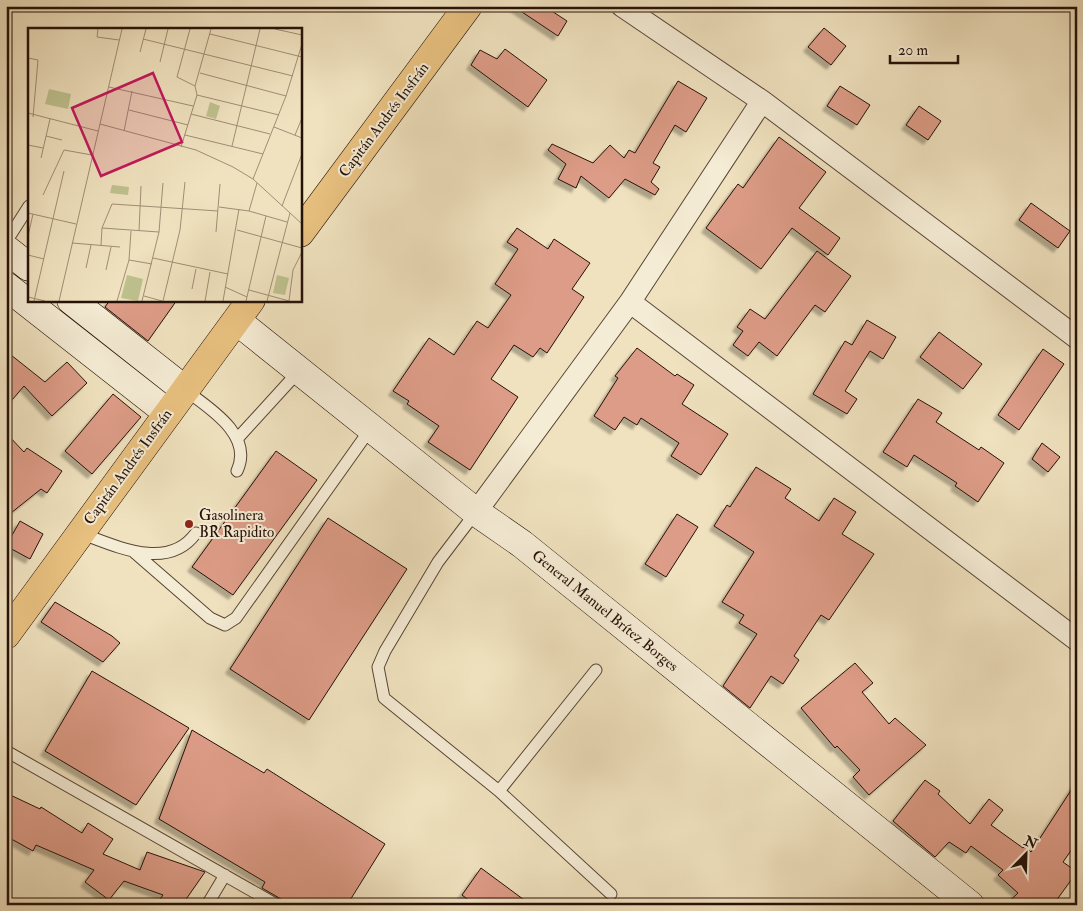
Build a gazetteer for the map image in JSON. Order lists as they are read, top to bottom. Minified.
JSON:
{"streets":{"main road":["Capitán Andrés Insfrán"],"street":["General Manuel Brítez Borges"]},"crossings":[["Capitán Andrés Insfrán","General Manuel Brítez Borges"]],"places":["Gasolinera BR Rapidito"],"scale_bar":"20 m","north":"top right"}
